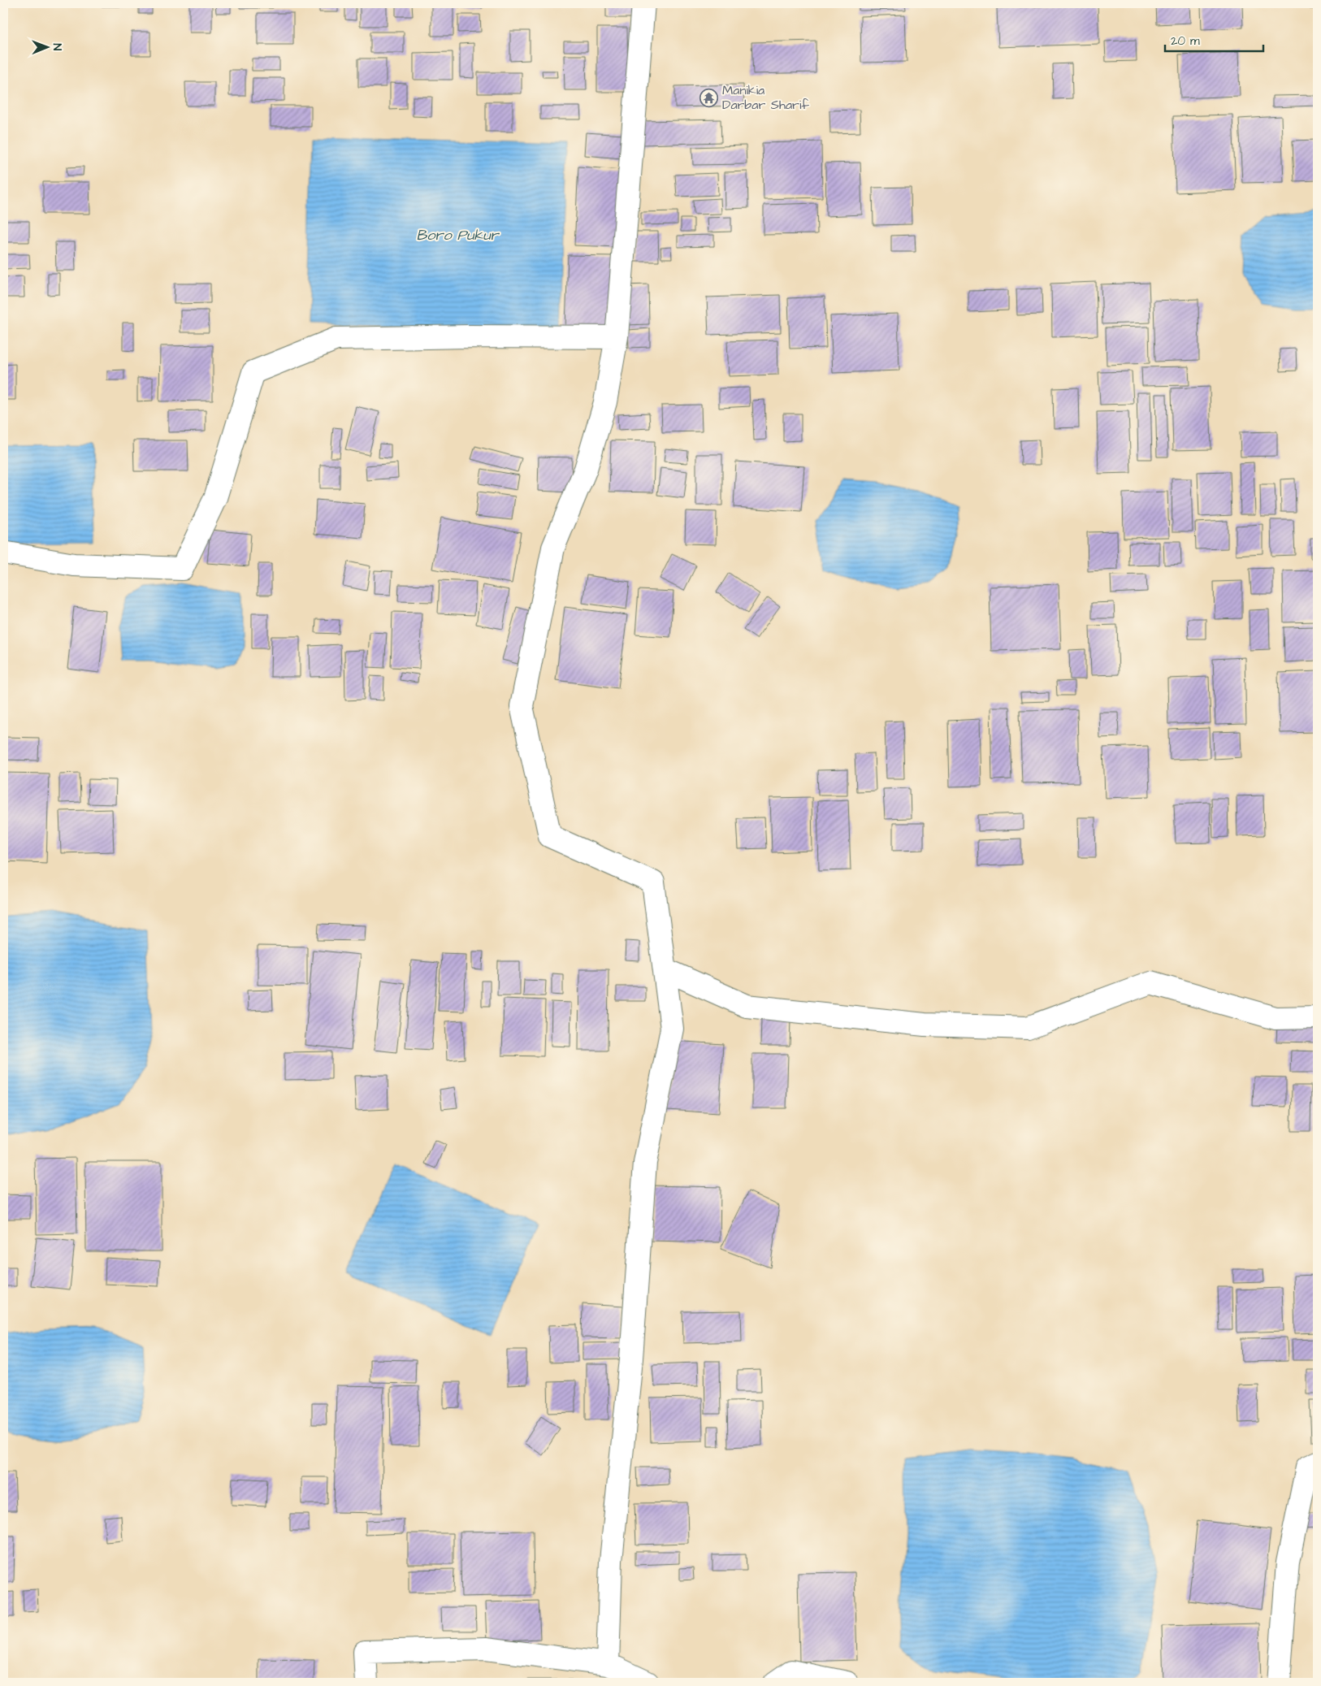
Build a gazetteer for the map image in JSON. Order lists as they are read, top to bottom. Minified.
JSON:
{"water":["Boro Pukur"],"places":{"temple":["Manikia Darbar Sharif"]},"scale_bar":"20 m","north":"right"}
